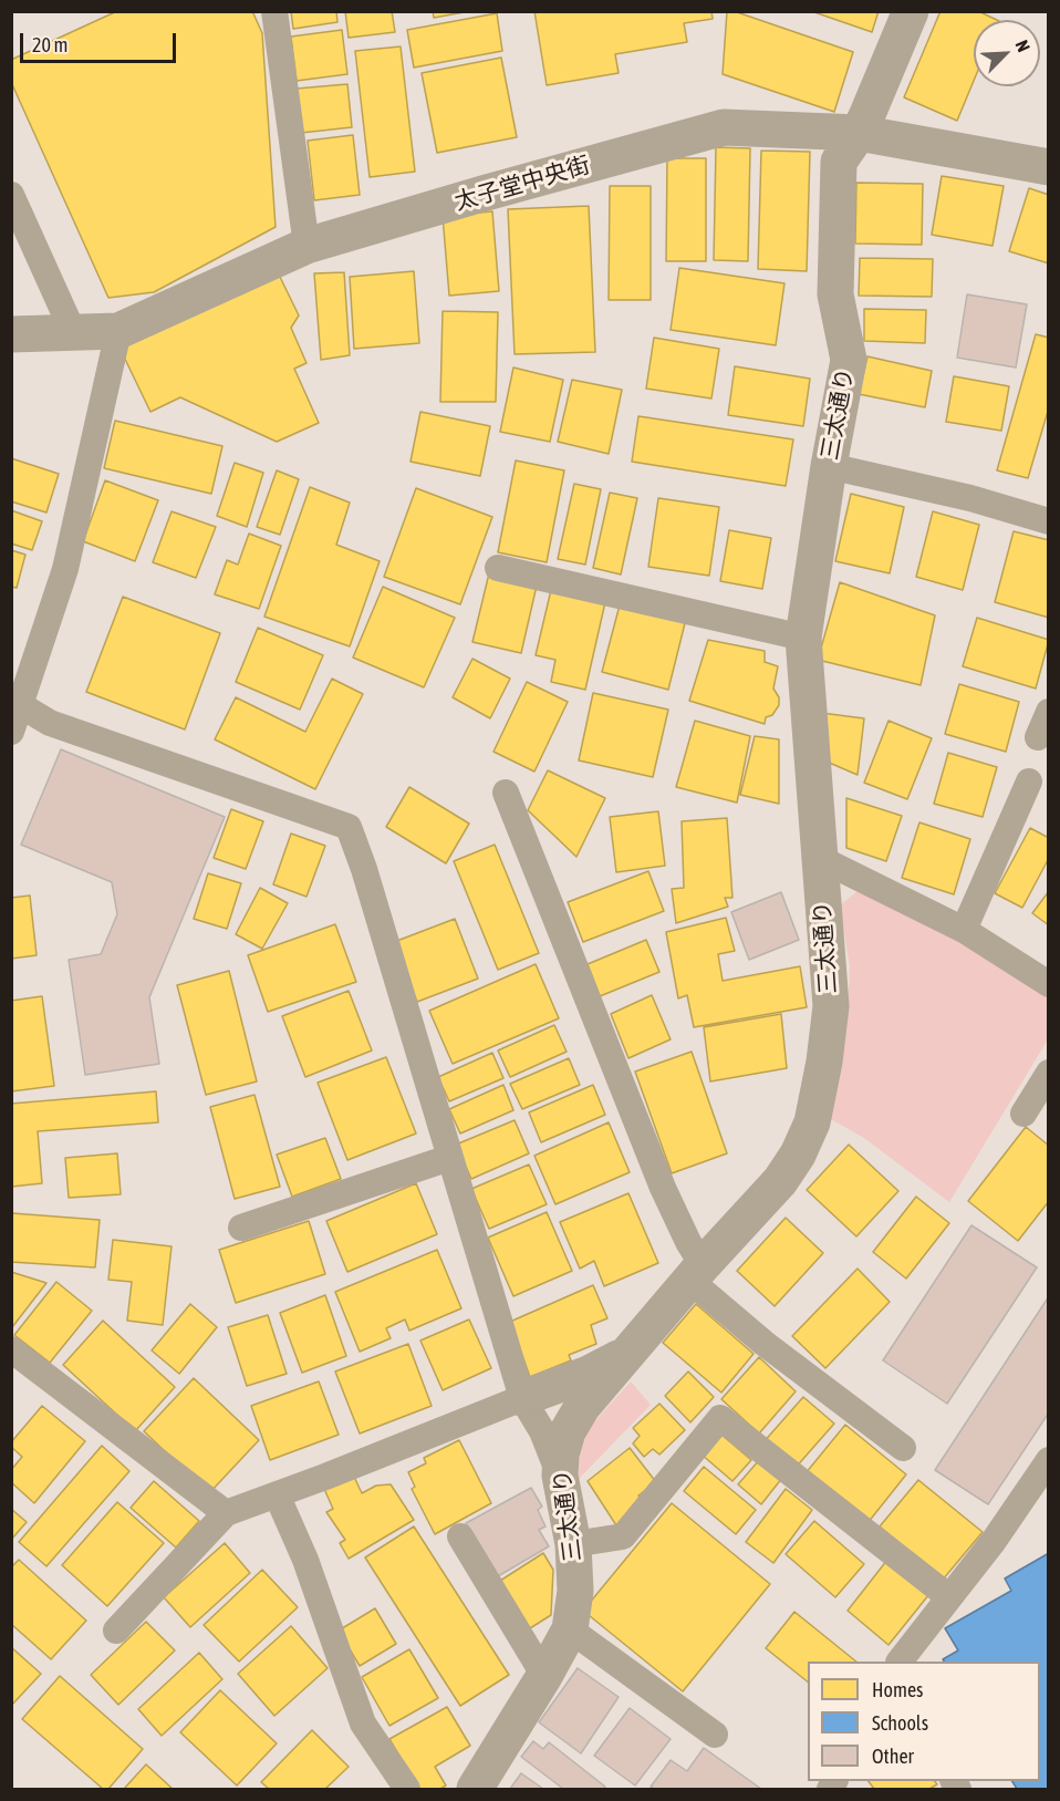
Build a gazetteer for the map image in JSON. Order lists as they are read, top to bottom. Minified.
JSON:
{"streets":{"street":["太子堂中央街","三太通り"]},"crossings":[["太子堂中央街","三太通り"]],"legend":["Homes","Schools","Other"],"scale_bar":"20 m","north":"top right"}
